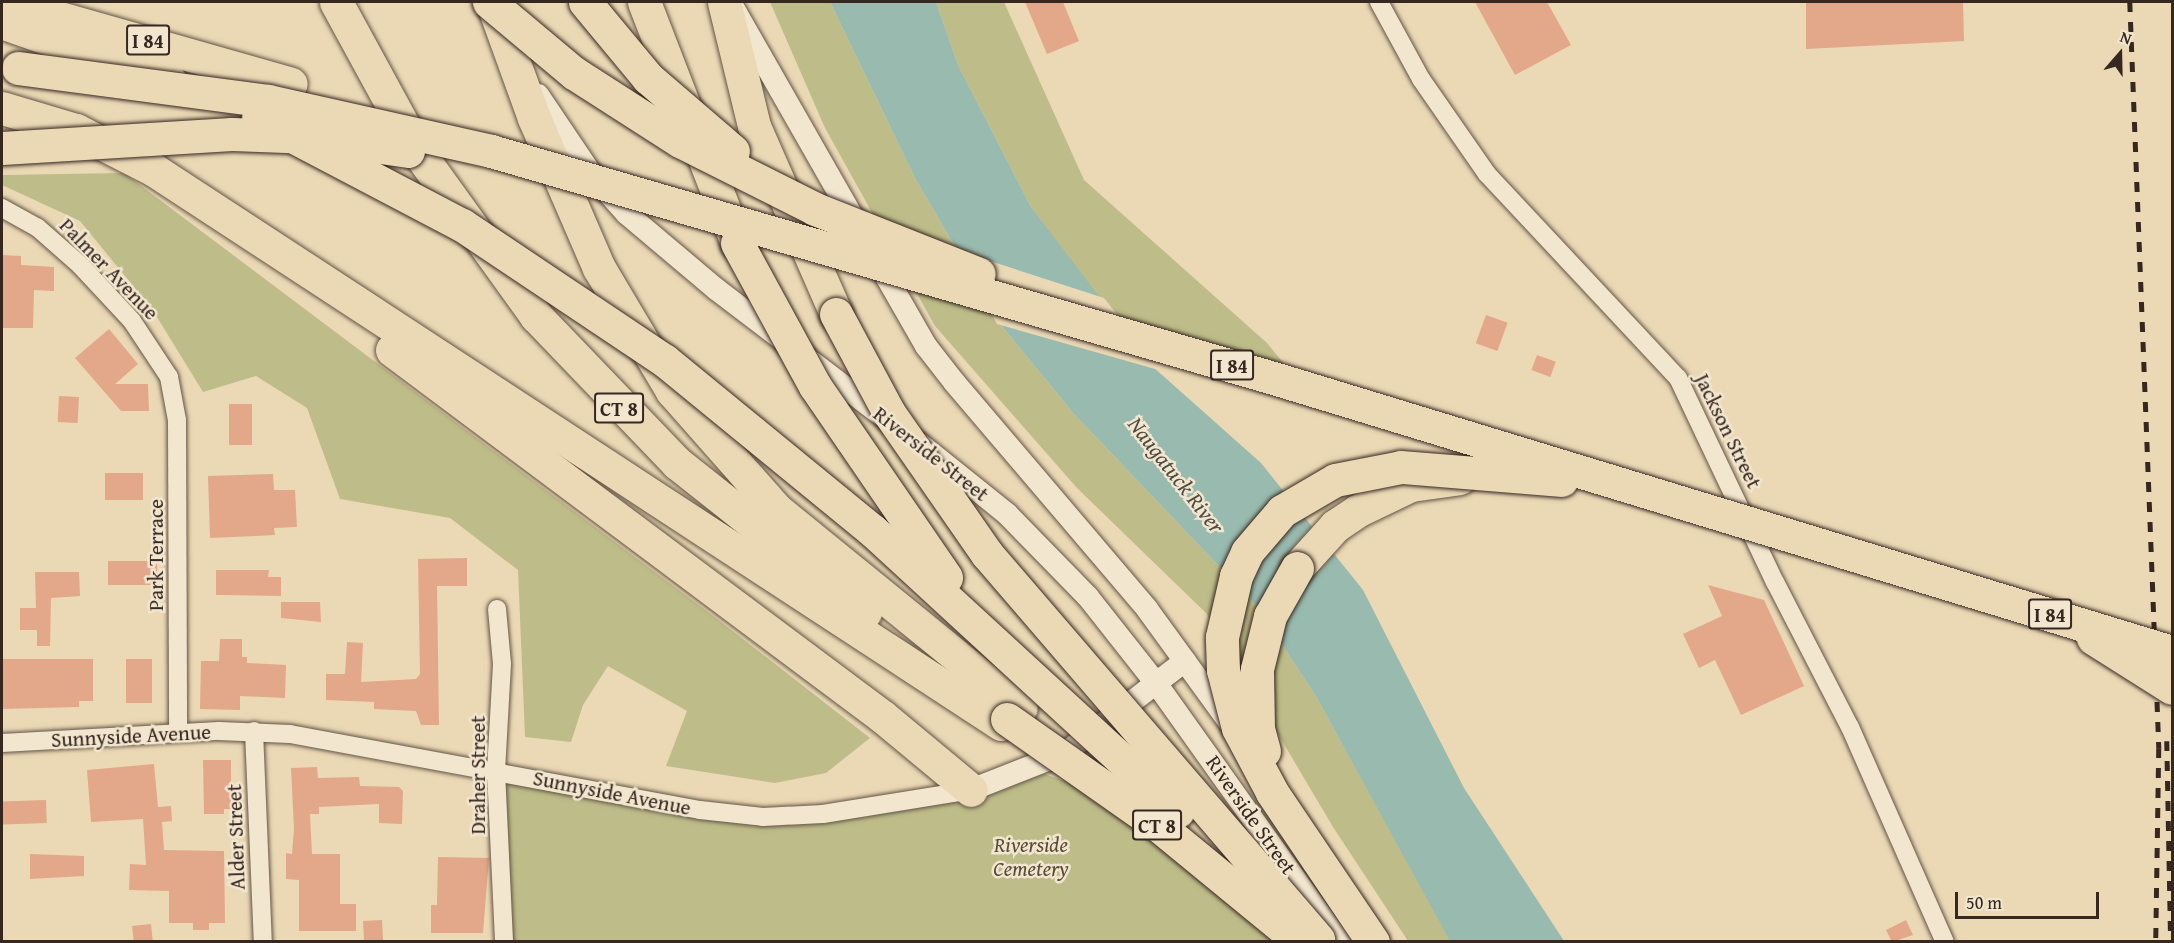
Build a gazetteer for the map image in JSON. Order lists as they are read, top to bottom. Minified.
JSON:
{"streets":{"highway":["I 84","CT 8"],"street":["Palmer Avenue","Jackson Street","Riverside Street","Park Terrace","Sunnyside Avenue","Draher Street","Alder Street"]},"crossings":[["Palmer Avenue","Park Terrace"],["CT 8","Riverside Street"],["Riverside Street","Sunnyside Avenue"],["Park Terrace","Sunnyside Avenue"],["Sunnyside Avenue","Draher Street"],["Sunnyside Avenue","Alder Street"]],"water":["Naugatuck River"],"parks":["Riverside Cemetery"],"scale_bar":"50 m","north":"top"}
